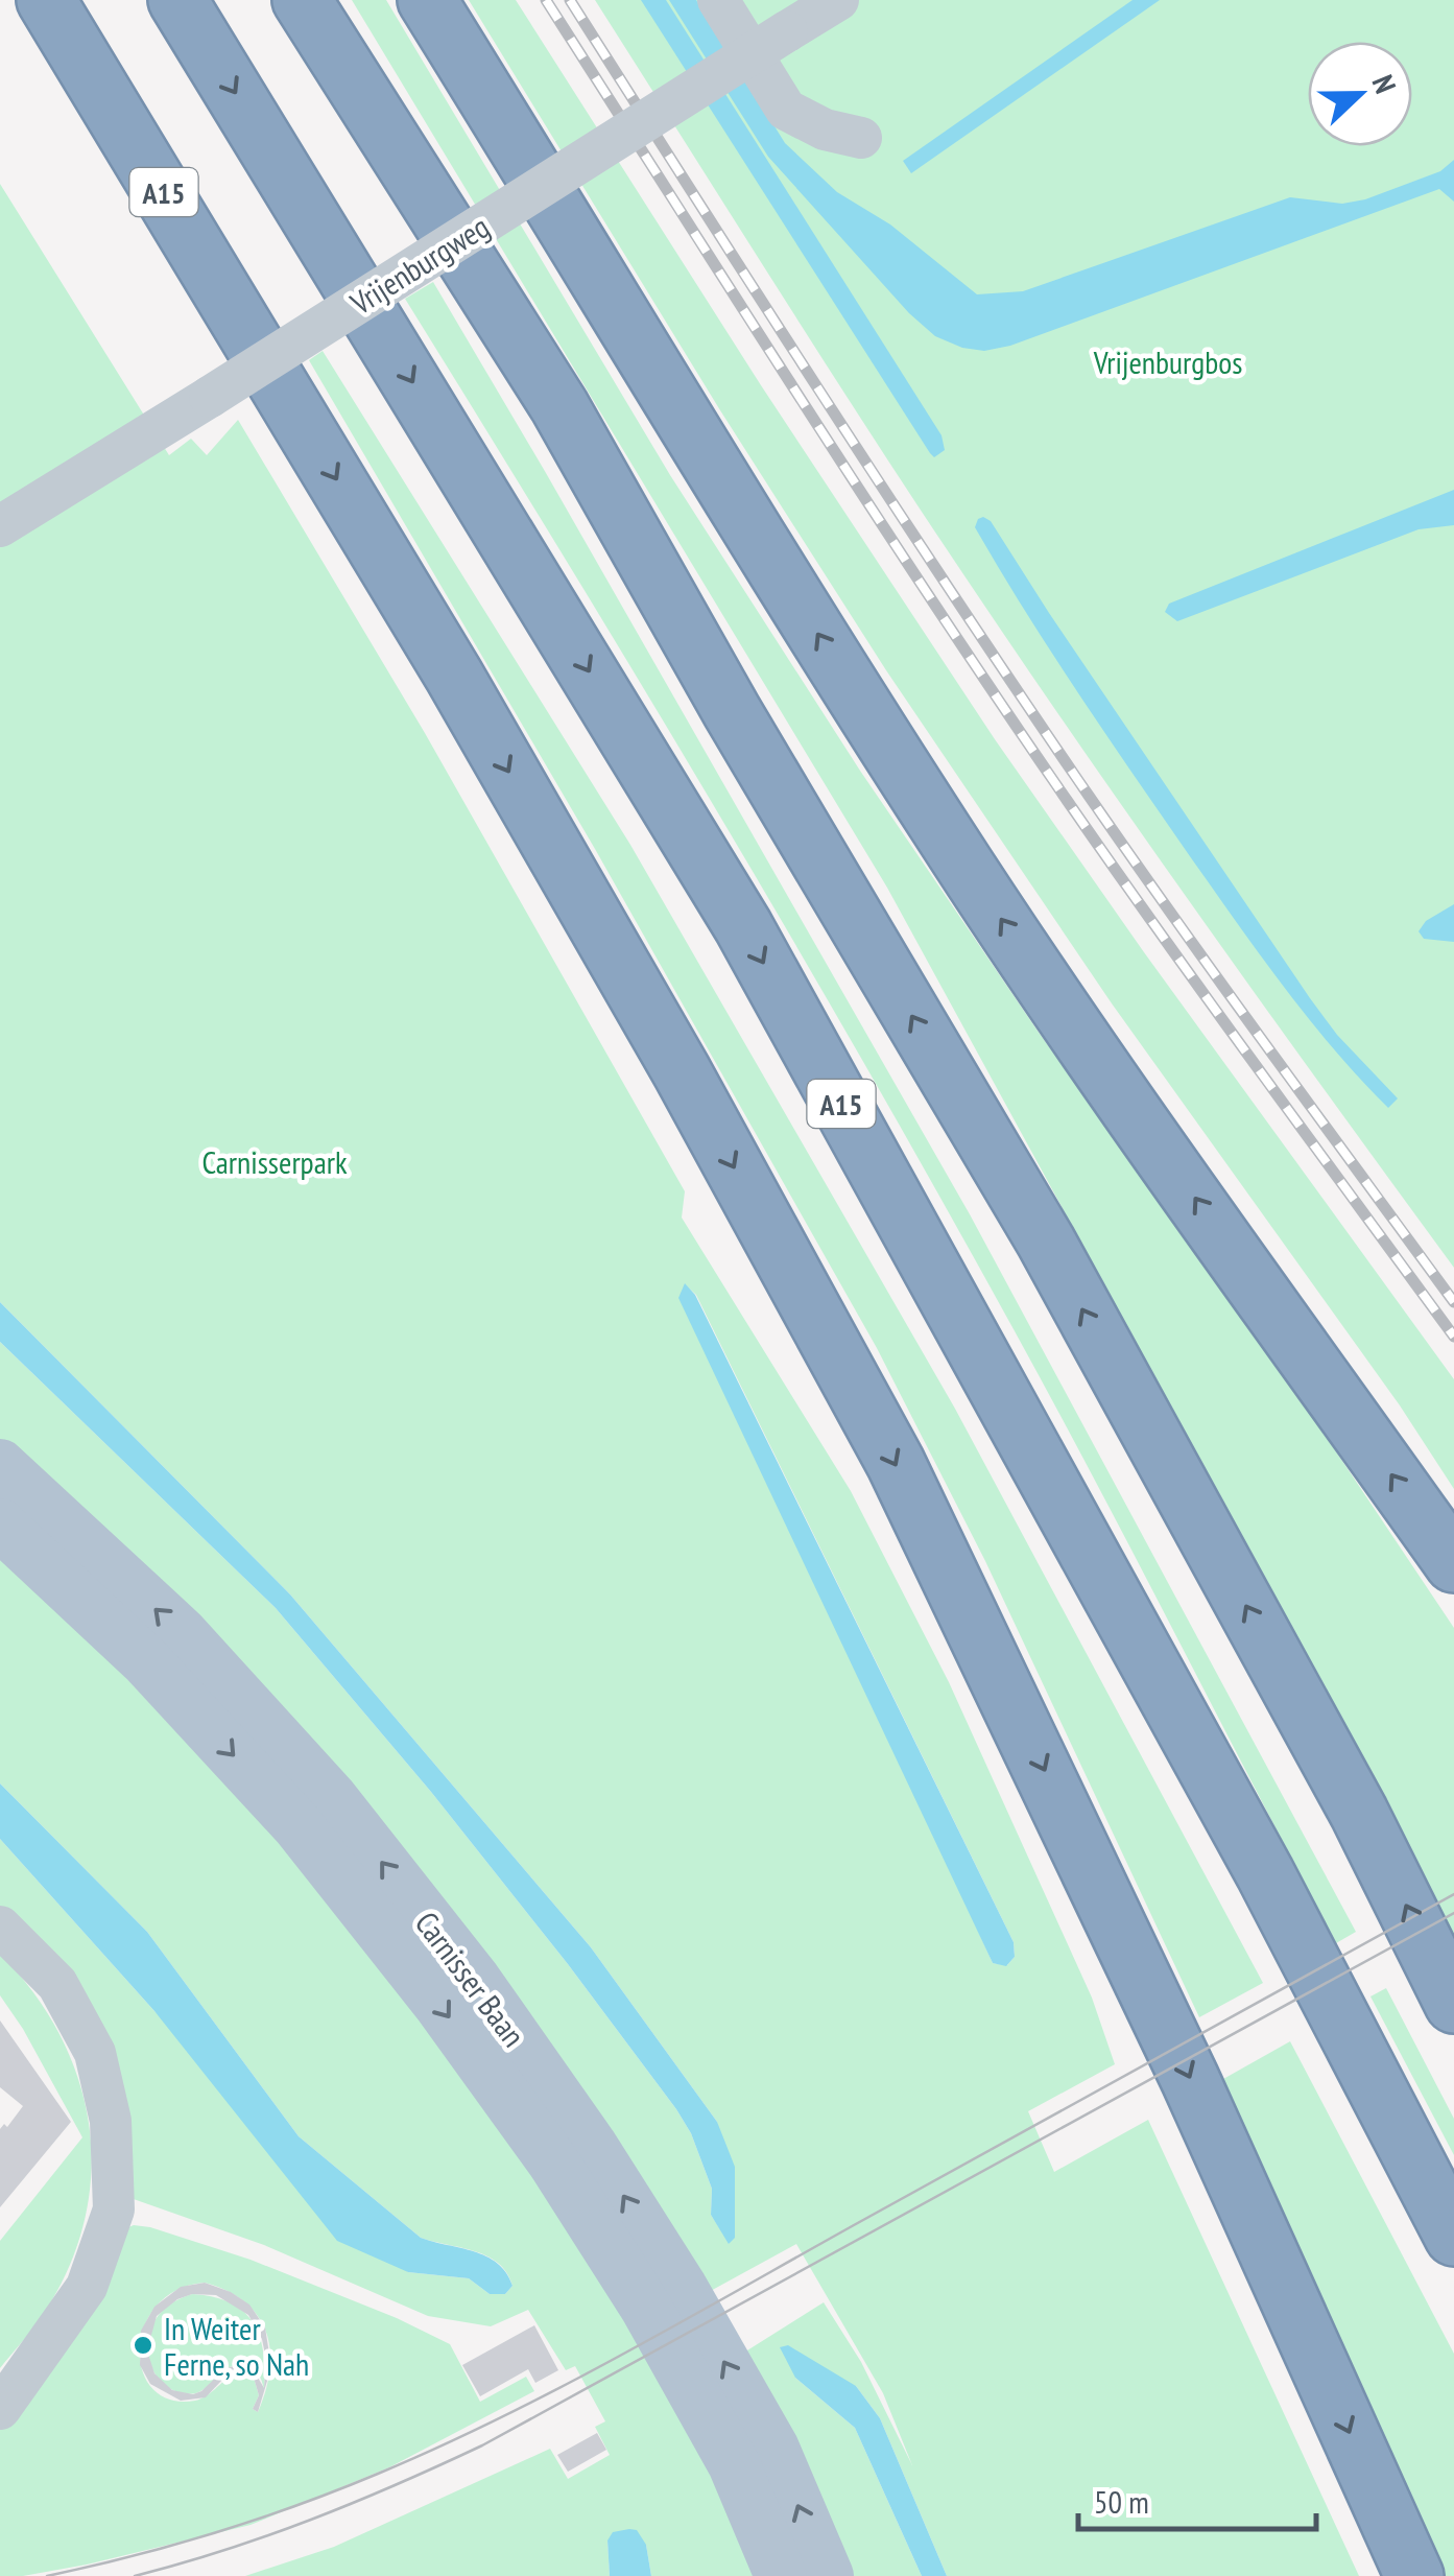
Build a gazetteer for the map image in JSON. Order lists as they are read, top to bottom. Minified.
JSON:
{"streets":{"highway":["A15"],"main road":["Carnisser Baan"],"street":["Vrijenburgweg"]},"parks":["Vrijenburgbos","Carnisserpark"],"places":["In Weiter Ferne, so Nah"],"scale_bar":"50 m","north":"right"}
